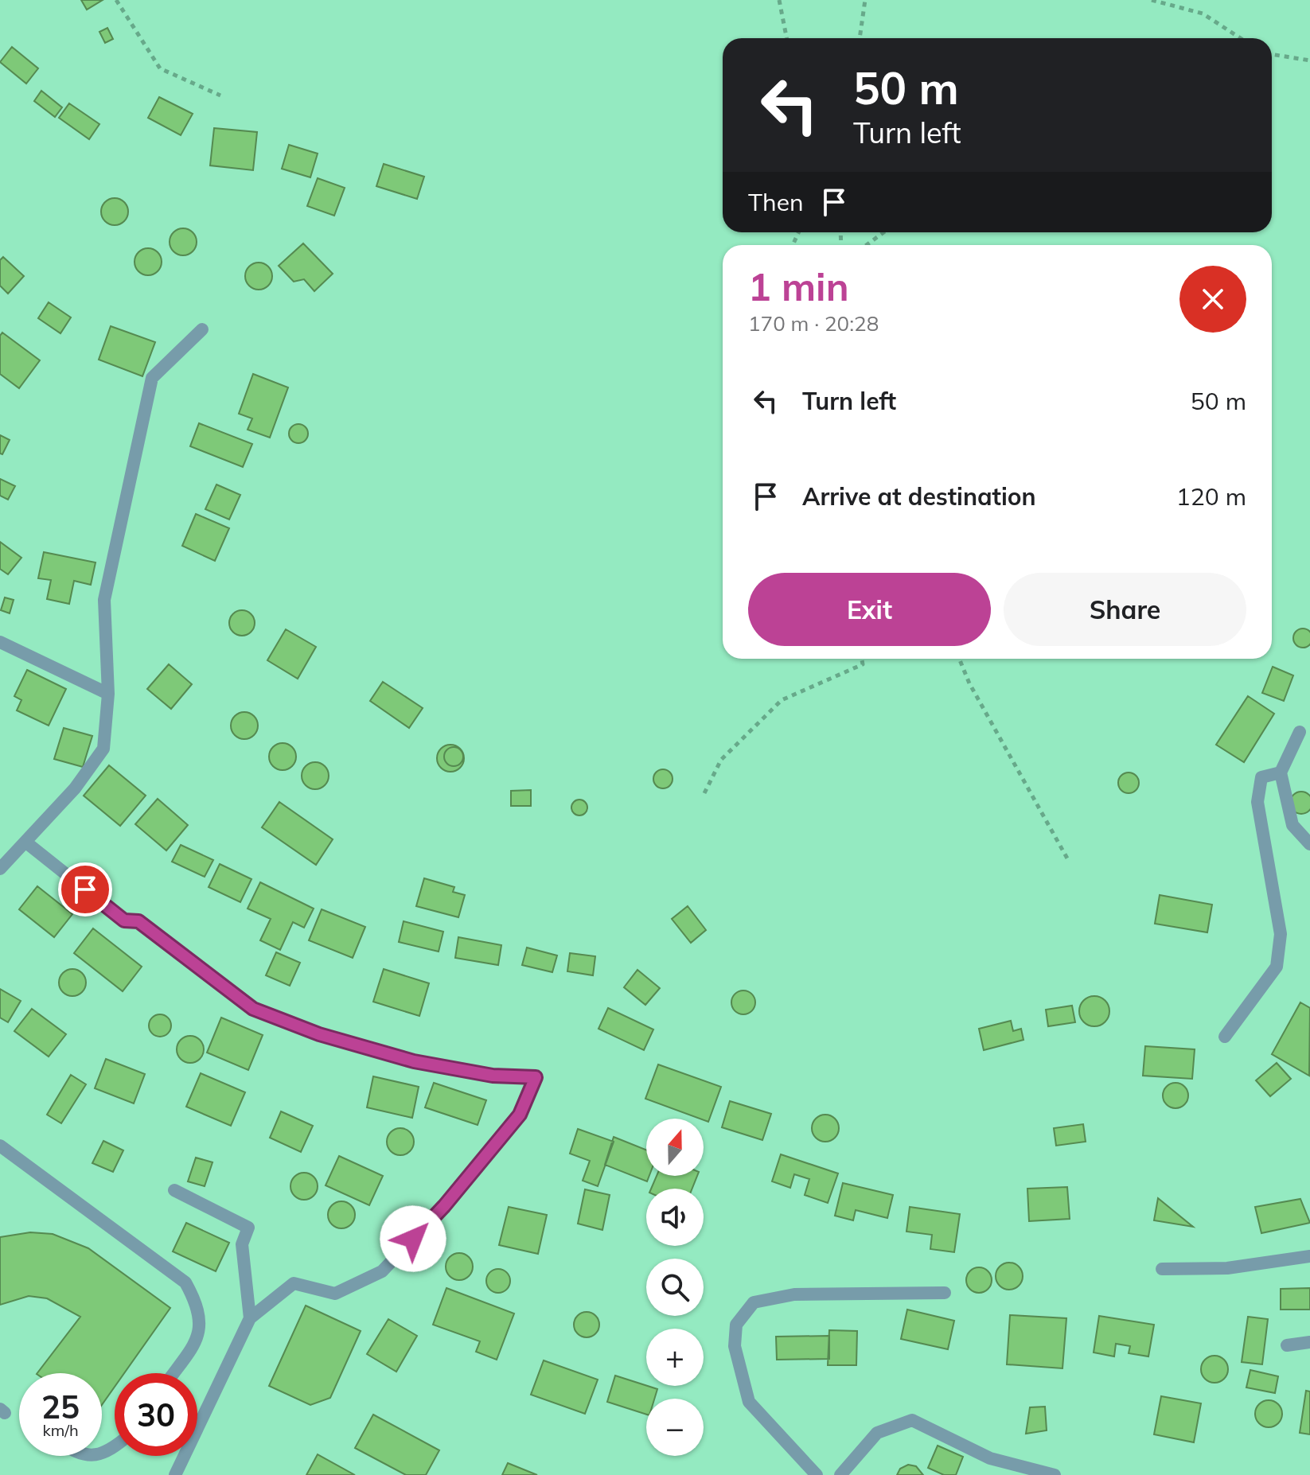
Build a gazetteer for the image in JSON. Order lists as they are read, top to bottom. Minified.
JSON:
{"north":"top","page":{"turn":["50 m","Turn left"],"then":"Then","heading":["1 min","170 m · 20:28"],"list":[{"name":"Turn left","value":"50 m"},{"name":"Arrive at destination","value":"120 m"}],"buttons":["Exit","Share"],"map_buttons":["+","−"],"speed":"25 km/h","limit":"30"}}
